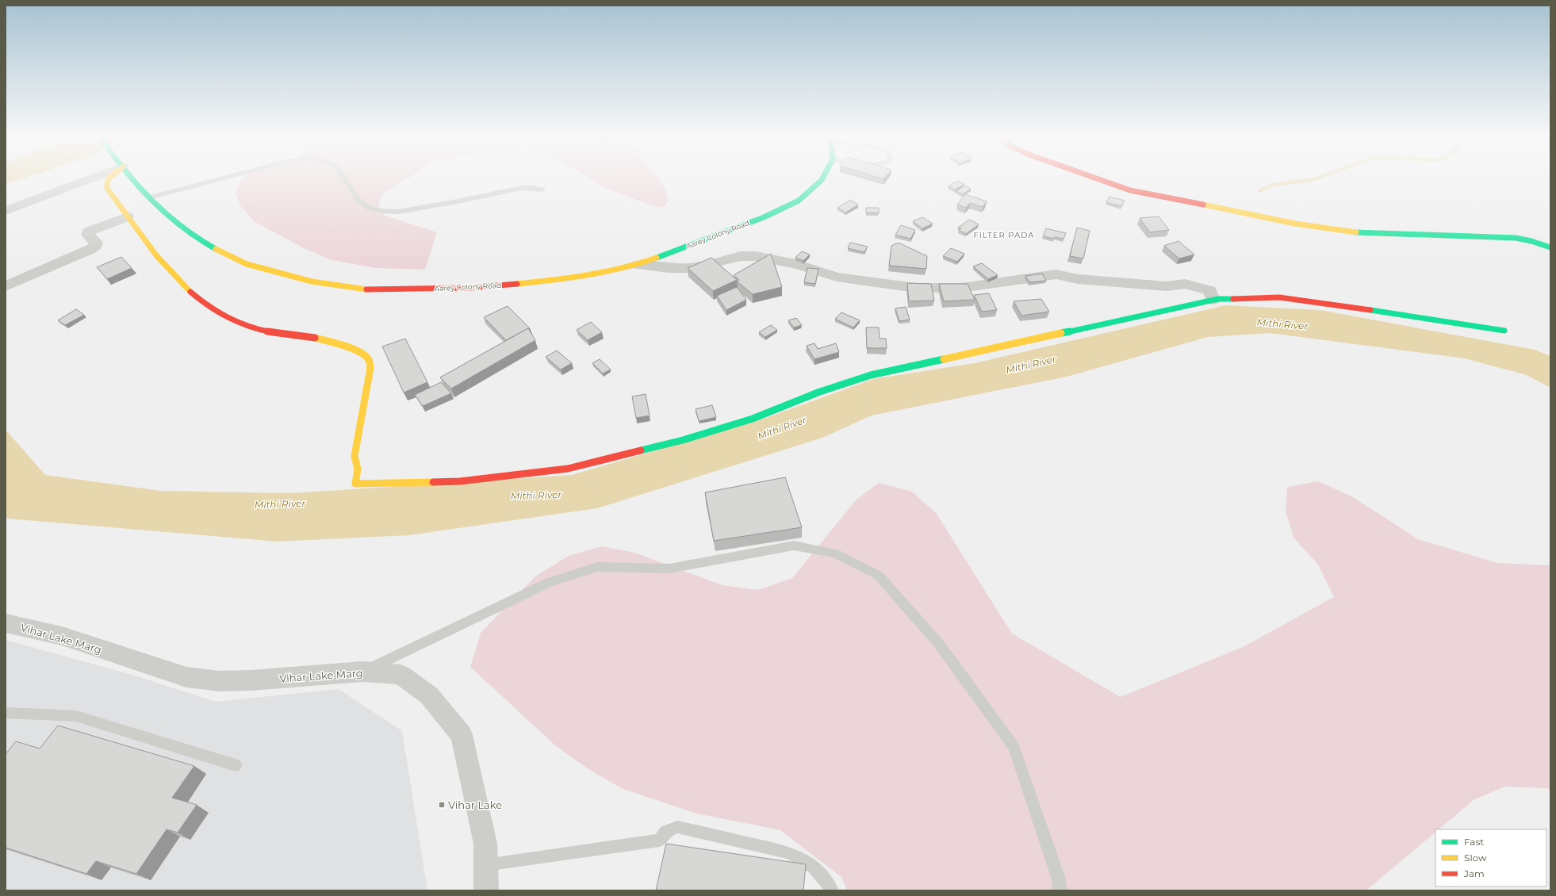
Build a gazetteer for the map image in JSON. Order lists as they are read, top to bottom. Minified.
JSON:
{"streets":{"street":["Aarey Colony Road","Vihar Lake Marg"]},"districts":["FILTER PADA"],"water":["Mithi River"],"places":{"transit":["Vihar Lake"]},"legend":["Fast","Slow","Jam"]}
